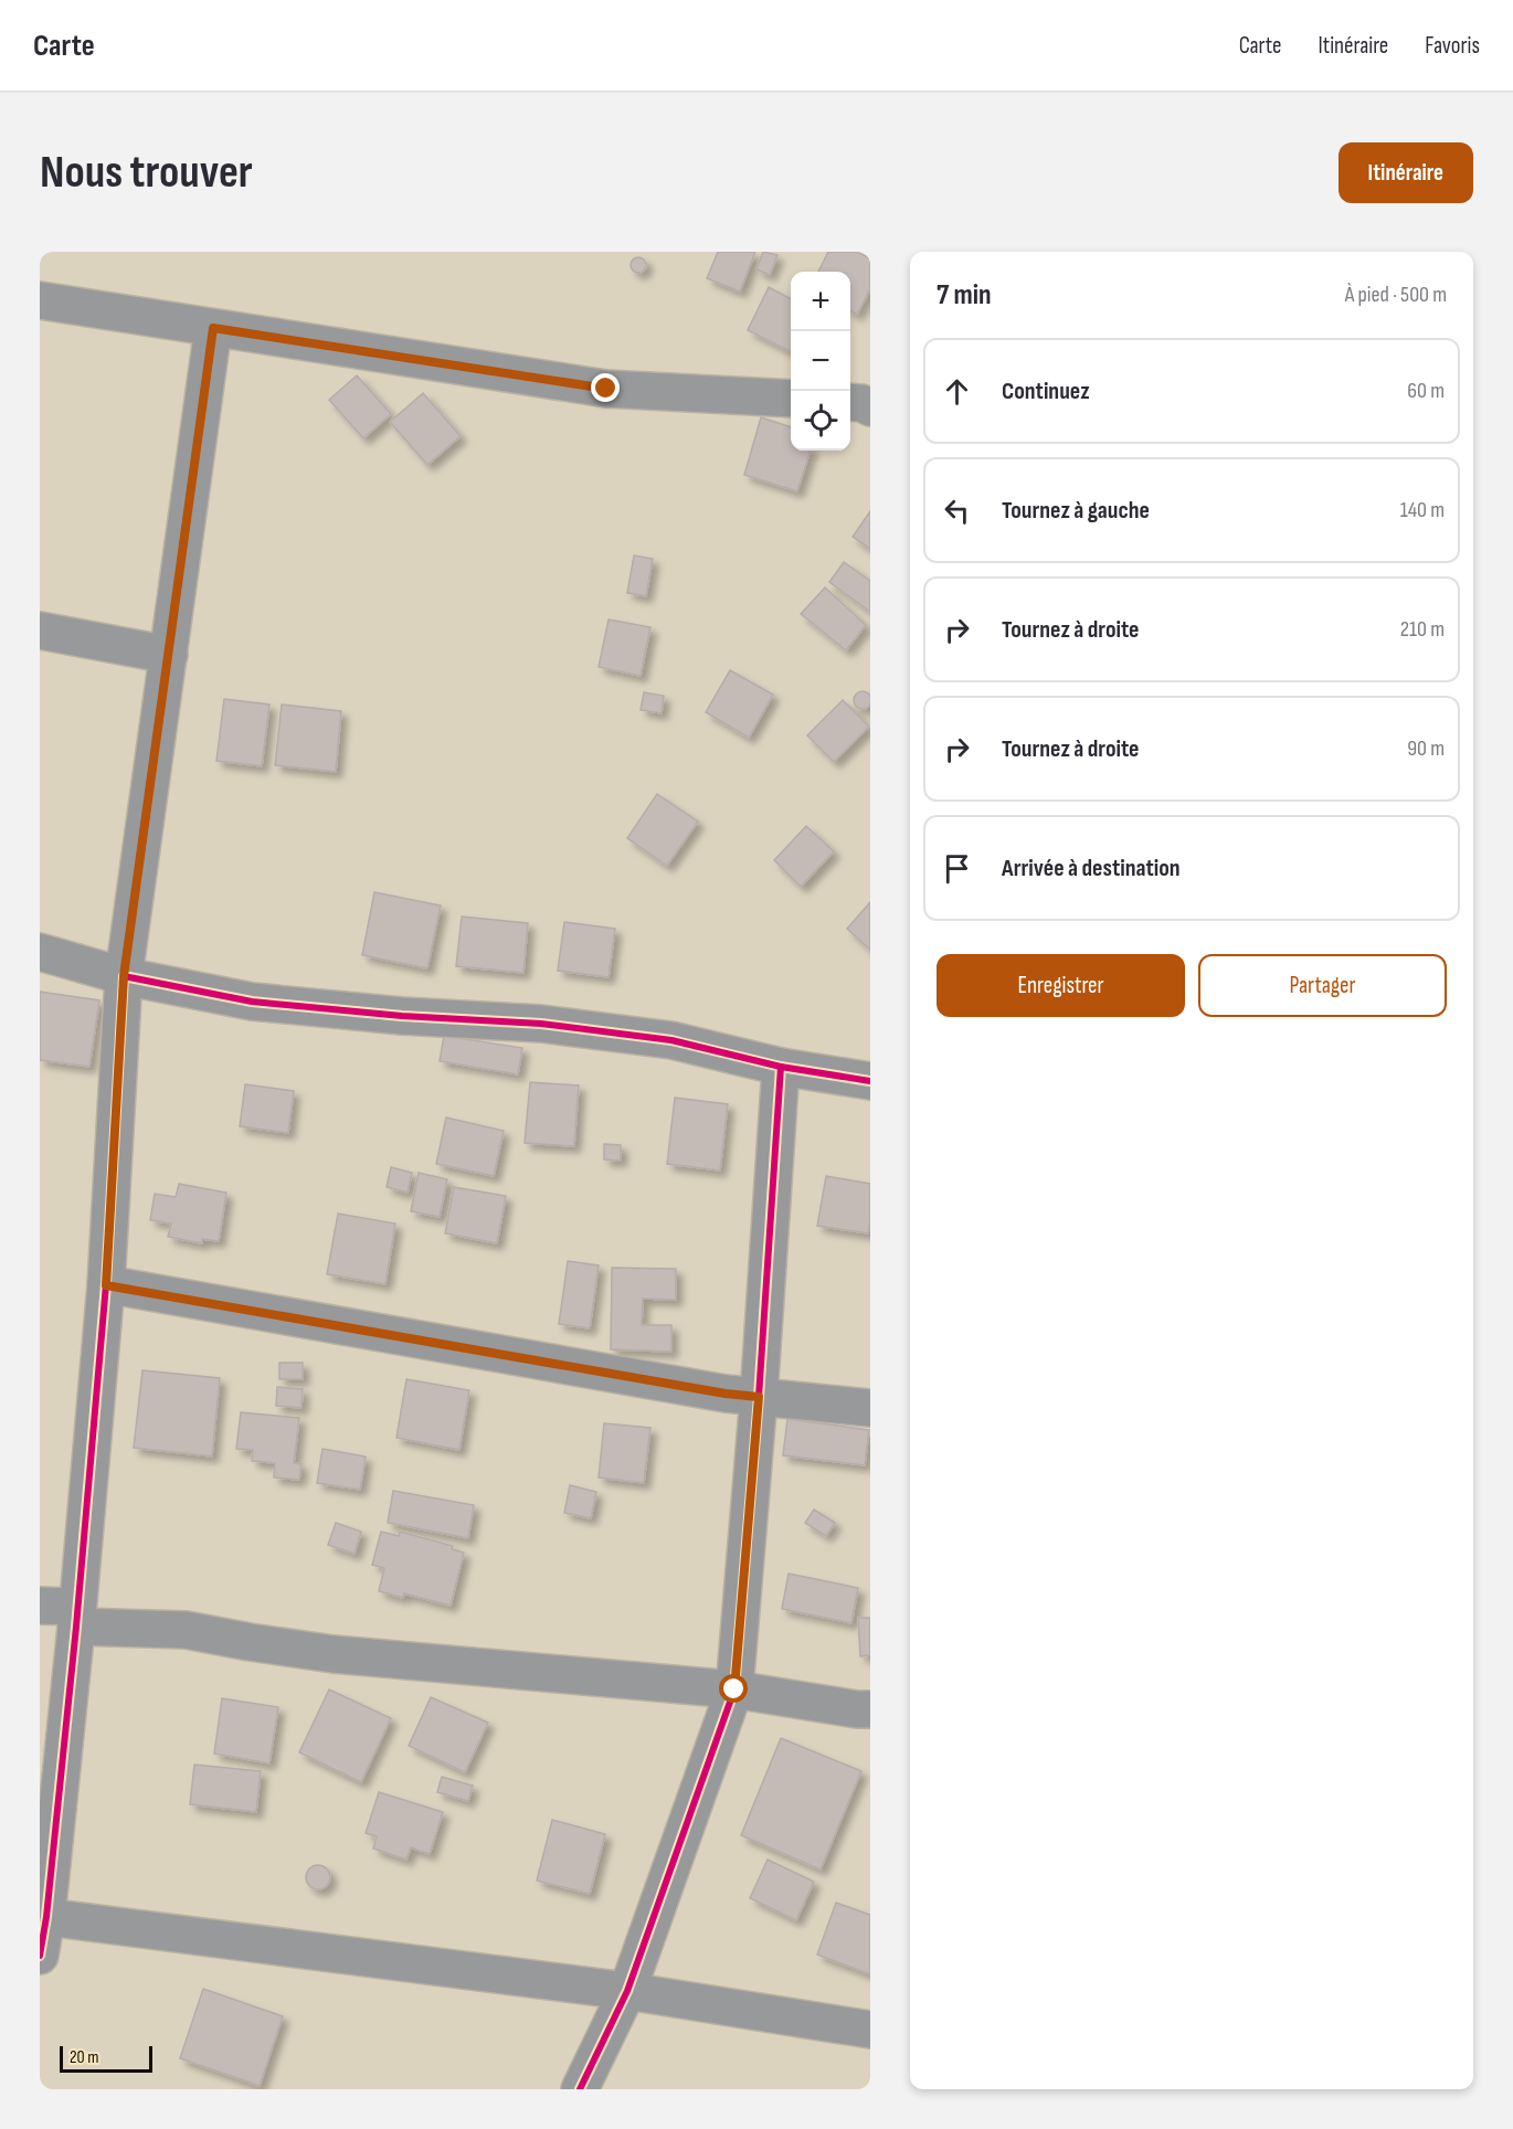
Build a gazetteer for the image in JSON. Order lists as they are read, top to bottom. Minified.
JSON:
{"scale_bar":"20 m","page":{"header":"Carte","nav":["Carte","Itinéraire","Favoris"],"buttons":["Itinéraire",["Enregistrer","Partager"]],"title":"Nous trouver","heading":["7 min","À pied · 500 m"],"map_buttons":["+","−"],"list":[["Continuez","60 m"],["Tournez à gauche","140 m"],["Tournez à droite","210 m"],["Tournez à droite","90 m"],"Arrivée à destination"],"scale":"20 m"}}
